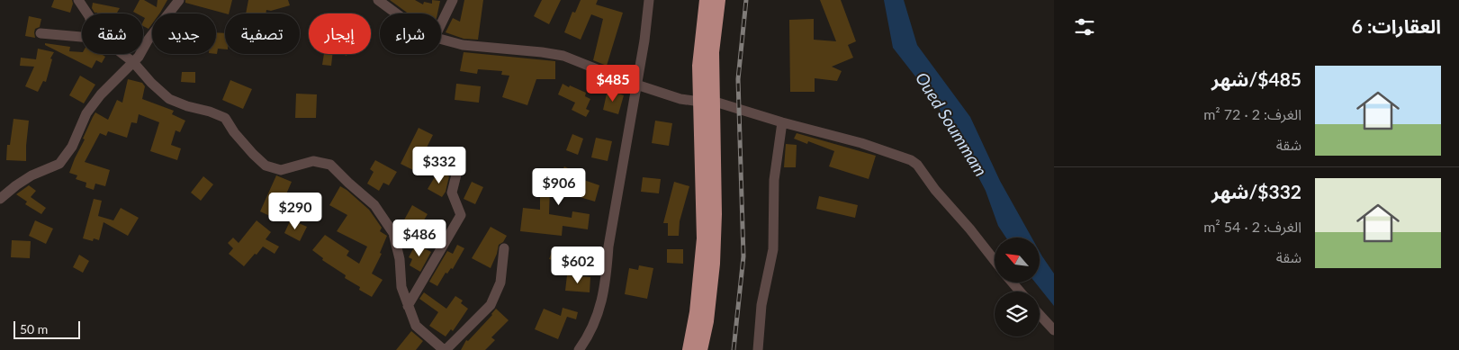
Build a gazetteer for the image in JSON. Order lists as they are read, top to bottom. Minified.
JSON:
{"water":["Oued Soummam"],"scale_bar":"50 m","north":"top left","page":{"heading":"العقارات: 6","chip":["شراء","إيجار","تصفية","جديد","شقة"],"list":[{"name":"$485/شهر","note":"الغرف: 2 · 72 m² · شقة"},{"name":"$332/شهر","note":"الغرف: 2 · 54 m² · شقة"}],"price":["$485","$332","$906","$290","$486","$602"],"scale":"50 m"}}
